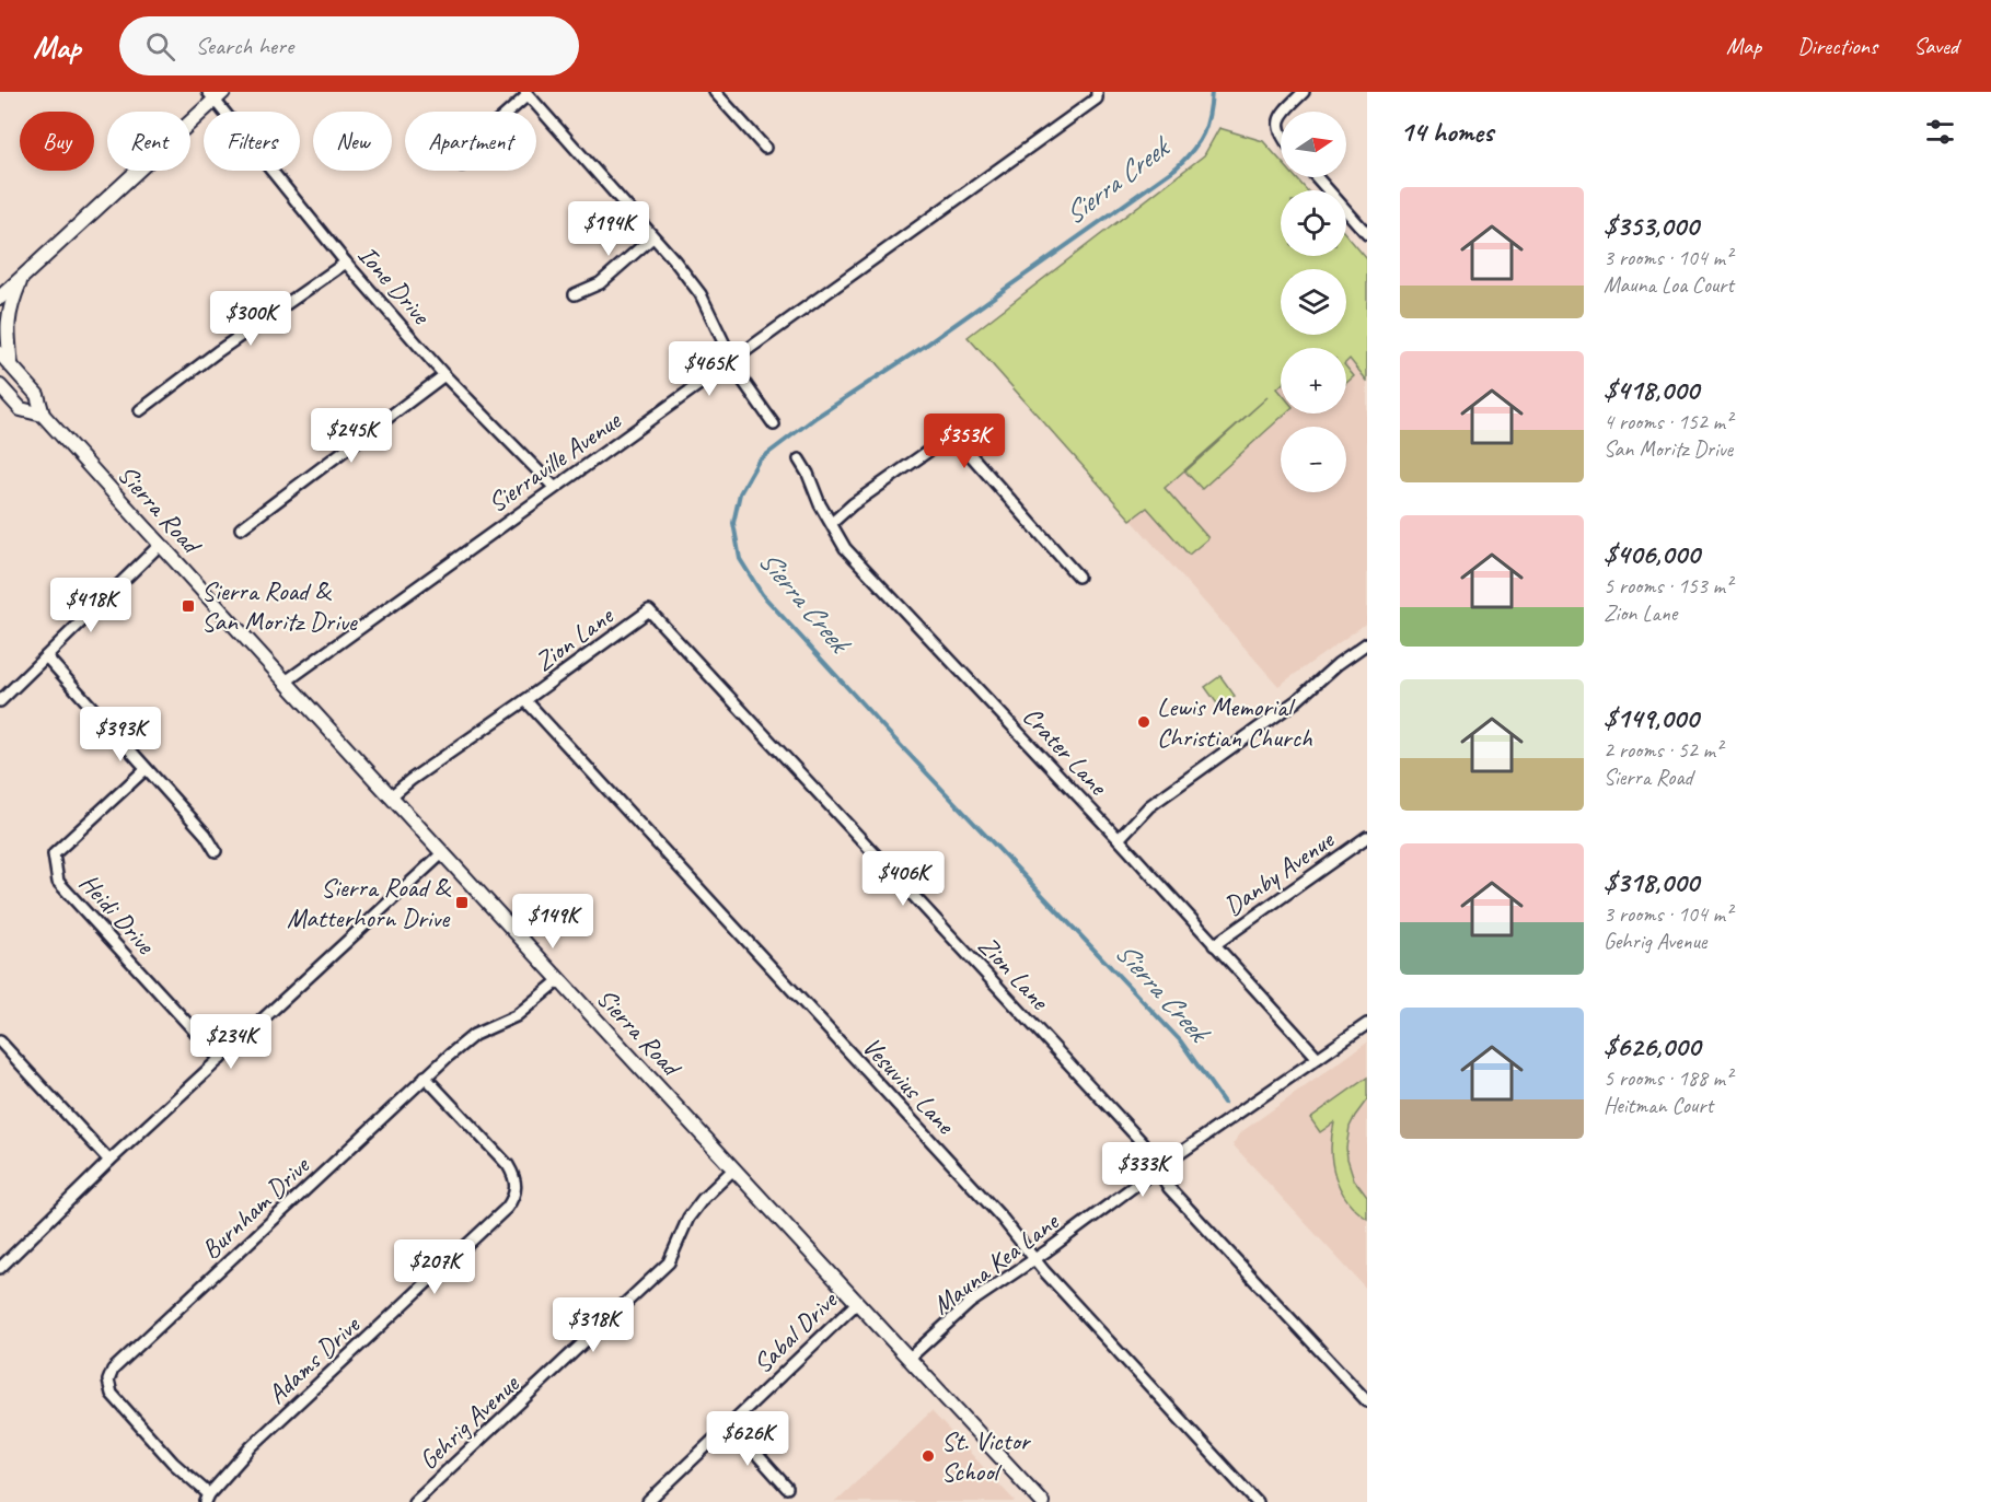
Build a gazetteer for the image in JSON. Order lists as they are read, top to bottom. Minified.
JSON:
{"streets":{"street":["Ione Drive","Sierraville Avenue","Sierra Road","Zion Lane","Crater Lane","Danby Avenue","Heidi Drive","Vesuvius Lane","Burnham Drive","Mauna Kea Lane","Sabal Drive","Adams Drive","Gehrig Avenue"]},"crossings":[["Ione Drive","Sierraville Avenue"],["Sierraville Avenue","Sierra Road"],["Sierra Road","Zion Lane"],["Sierra Road","Burnham Drive"],["Sierra Road","Mauna Kea Lane"],["Sierra Road","Sabal Drive"],["Sierra Road","Gehrig Avenue"],["Zion Lane","Vesuvius Lane"],["Zion Lane","Mauna Kea Lane"],["Crater Lane","Danby Avenue"],["Crater Lane","Mauna Kea Lane"],["Vesuvius Lane","Mauna Kea Lane"],["Burnham Drive","Adams Drive"]],"water":["Sierra Creek"],"places":{"transit":["Sierra Road & San Moritz Drive","Sierra Road & Matterhorn Drive"],"other":["Lewis Memorial Christian Church","St. Victor School"]},"north":"right","page":{"header":"Map","search":"Search here","nav":["Map","Directions","Saved"],"heading":"14 homes","map_buttons":["+","−"],"chip":["Buy","Rent","Filters","New","Apartment"],"list":[{"name":"$353,000","note":"3 rooms · 104 m² · Mauna Loa Court"},{"name":"$418,000","note":"4 rooms · 152 m² · San Moritz Drive"},{"name":"$406,000","note":"5 rooms · 153 m² · Zion Lane"},{"name":"$149,000","note":"2 rooms · 52 m² · Sierra Road"},{"name":"$318,000","note":"3 rooms · 104 m² · Gehrig Avenue"},{"name":"$626,000","note":"5 rooms · 188 m² · Heitman Court"}],"price":["$194K","$300K","$465K","$245K","$353K","$418K","$393K","$406K","$149K","$234K","$333K","$207K","$318K","$626K"]}}
